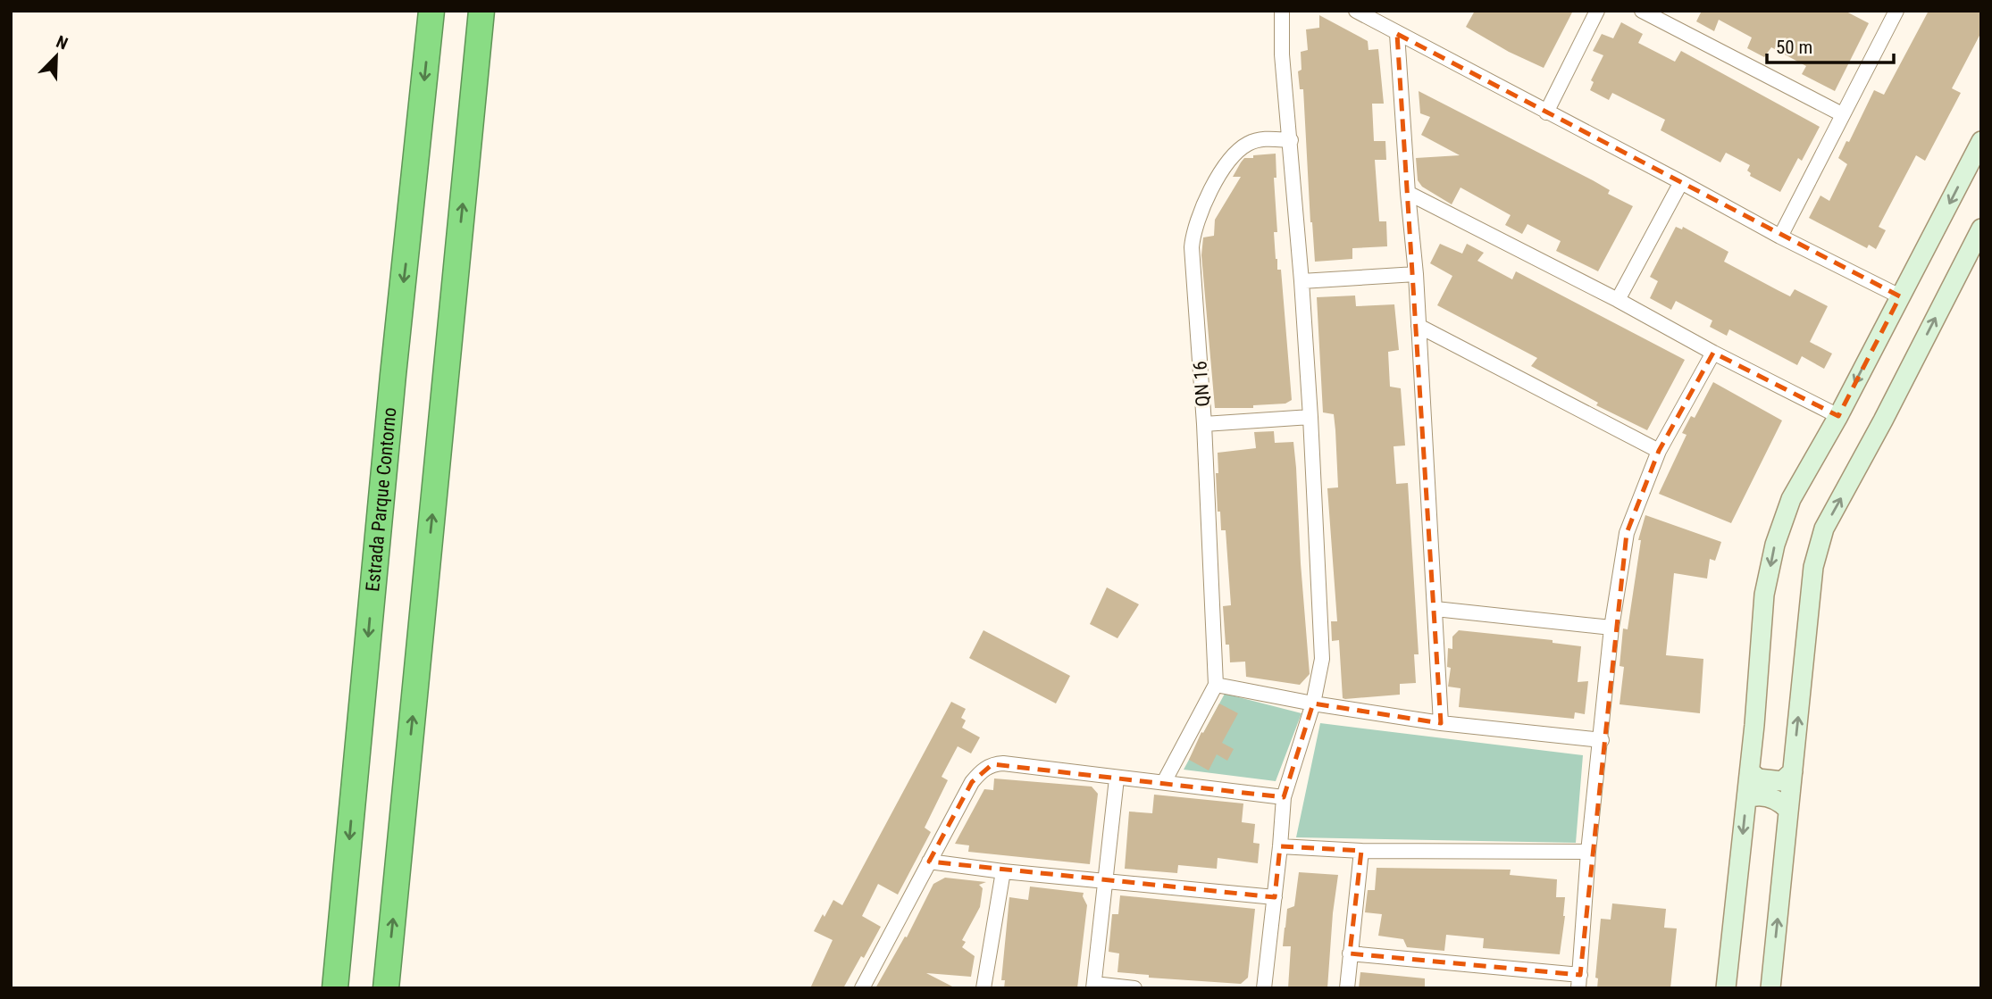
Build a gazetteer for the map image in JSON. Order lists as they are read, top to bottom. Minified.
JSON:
{"streets":{"highway":["Estrada Parque Contorno"],"street":["QN 16"]},"scale_bar":"50 m","north":"top right"}
